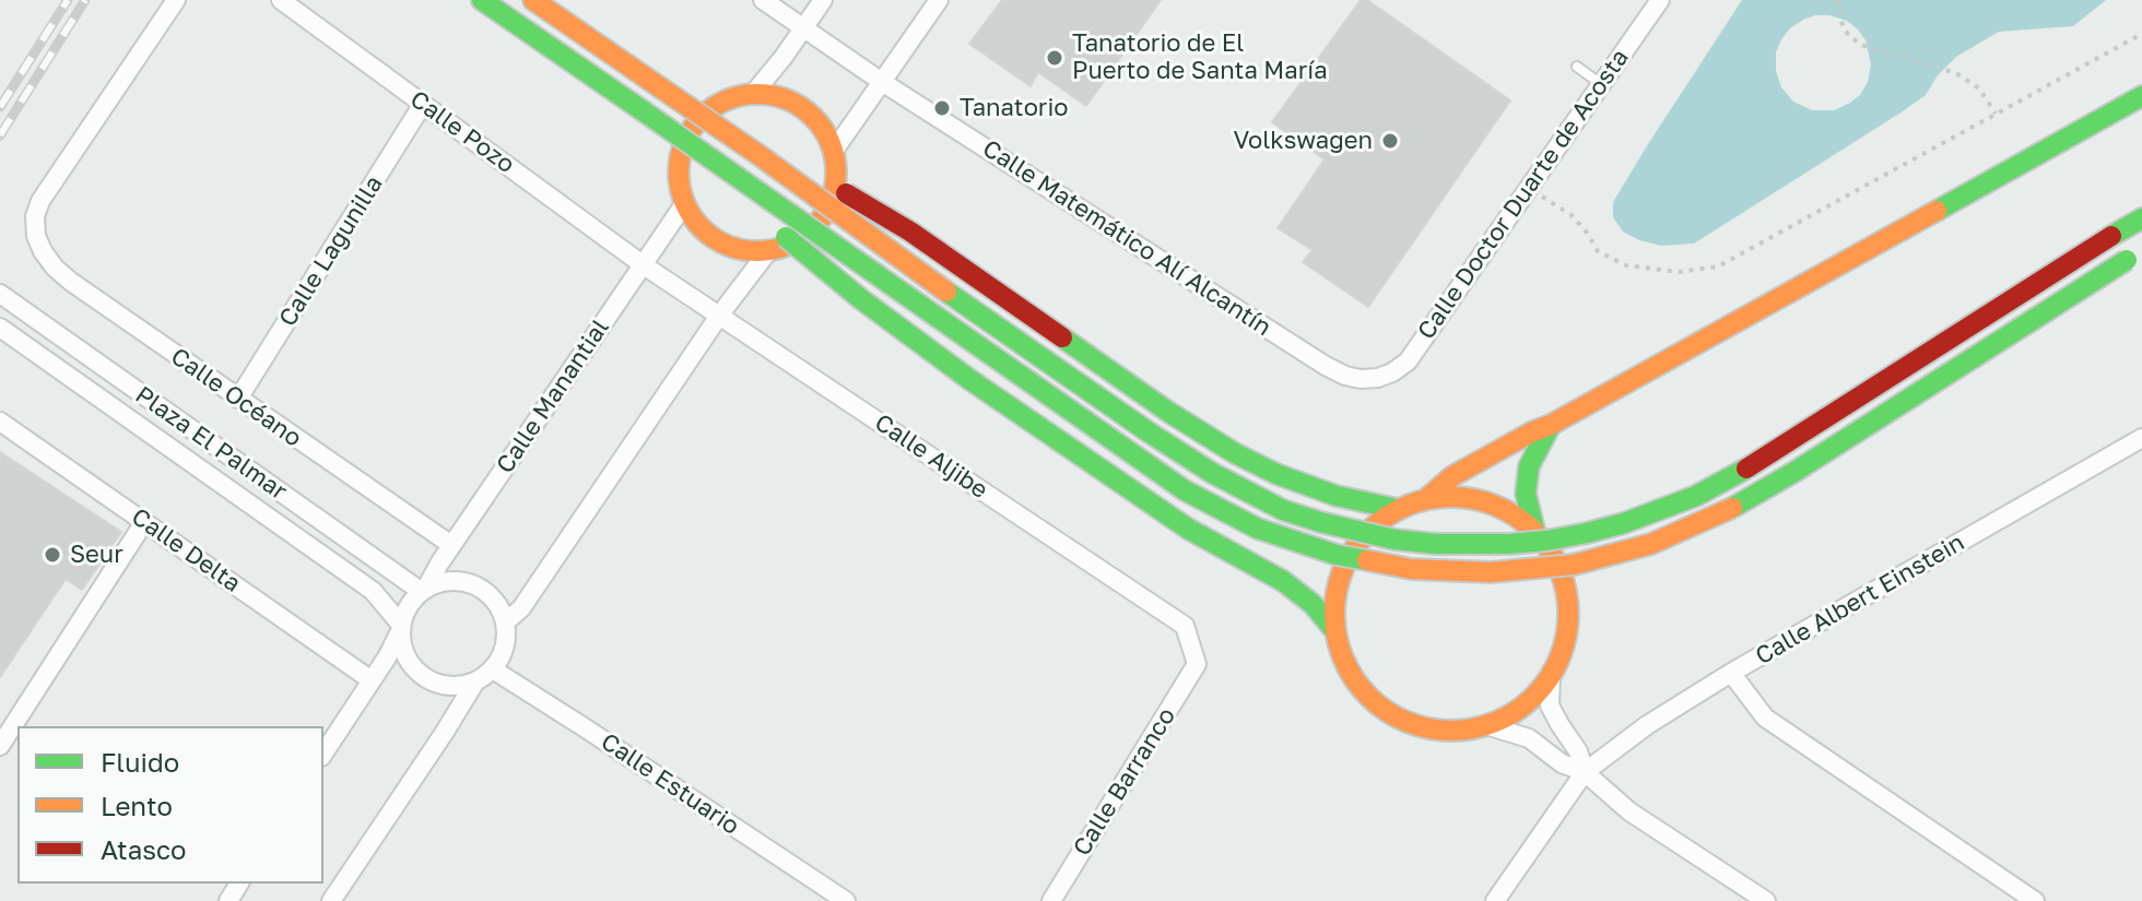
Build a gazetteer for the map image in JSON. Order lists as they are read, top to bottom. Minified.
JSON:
{"streets":{"street":["Calle Pozo","Calle Doctor Duarte de Acosta","Calle Matemático Alí Alcantín","Calle Lagunilla","Calle Manantial","Calle Océano","Plaza El Palmar","Calle Aljibe","Calle Delta","Calle Albert Einstein","Calle Barranco","Calle Estuario"]},"crossings":[["Calle Pozo","Calle Lagunilla"],["Calle Pozo","Calle Manantial"],["Calle Pozo","Calle Aljibe"],["Calle Doctor Duarte de Acosta","Calle Matemático Alí Alcantín"],["Calle Lagunilla","Calle Océano"],["Calle Manantial","Calle Océano"],["Calle Manantial","Plaza El Palmar"],["Calle Manantial","Calle Aljibe"],["Calle Manantial","Calle Estuario"],["Plaza El Palmar","Calle Estuario"],["Calle Aljibe","Calle Barranco"]],"places":["Tanatorio de El Puerto de Santa María","Tanatorio","Volkswagen","Seur"],"legend":["Fluido","Lento","Atasco"]}
